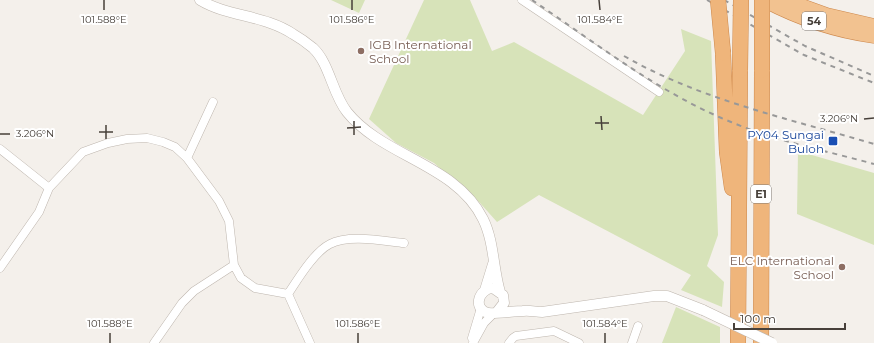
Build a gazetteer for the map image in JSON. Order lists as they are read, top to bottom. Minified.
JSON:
{"streets":{"highway":["54","E1"]},"crossings":[["54","E1"]],"places":{"other":["IGB International School","ELC International School"],"transit":["PY04 Sungai Buloh"]},"scale_bar":"100 m","coordinates":["101.588°E","101.586°E","101.584°E","3.206°N"]}
